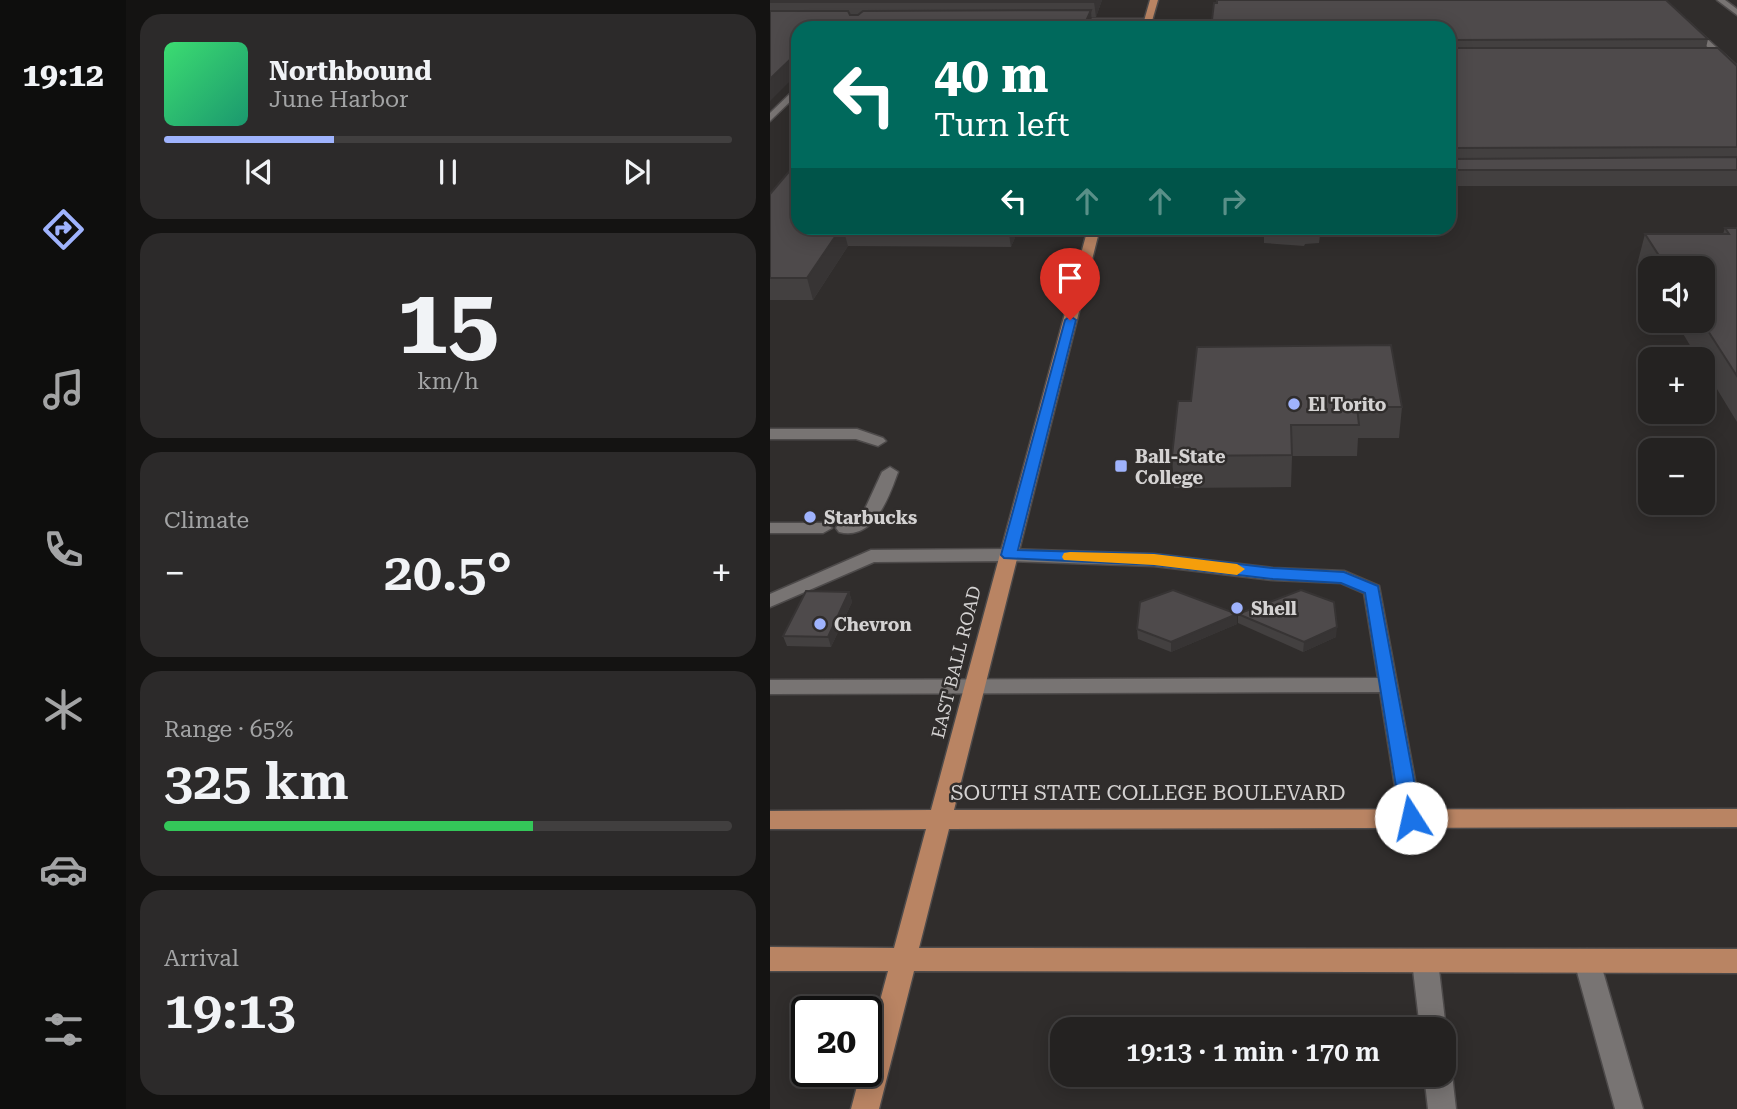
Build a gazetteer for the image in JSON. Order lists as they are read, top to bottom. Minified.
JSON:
{"streets":{"main road":["EAST BALL ROAD","SOUTH STATE COLLEGE BOULEVARD"]},"crossings":[["EAST BALL ROAD","SOUTH STATE COLLEGE BOULEVARD"]],"places":{"other":["El Torito","Starbucks","Shell","Chevron"],"transit":["Ball-State College"]},"page":{"tabs":"19:12","turn":["40 m","Turn left"],"song":["Northbound","June Harbor"],"tile":[["15","km/h"],"Climate",["Range · 65%","325 km"],["Arrival","19:13"]],"map_buttons":["+","−"],"heat":["−","20.5°","+"],"limit":"20","trip":"19:13 · 1 min · 170 m"}}
